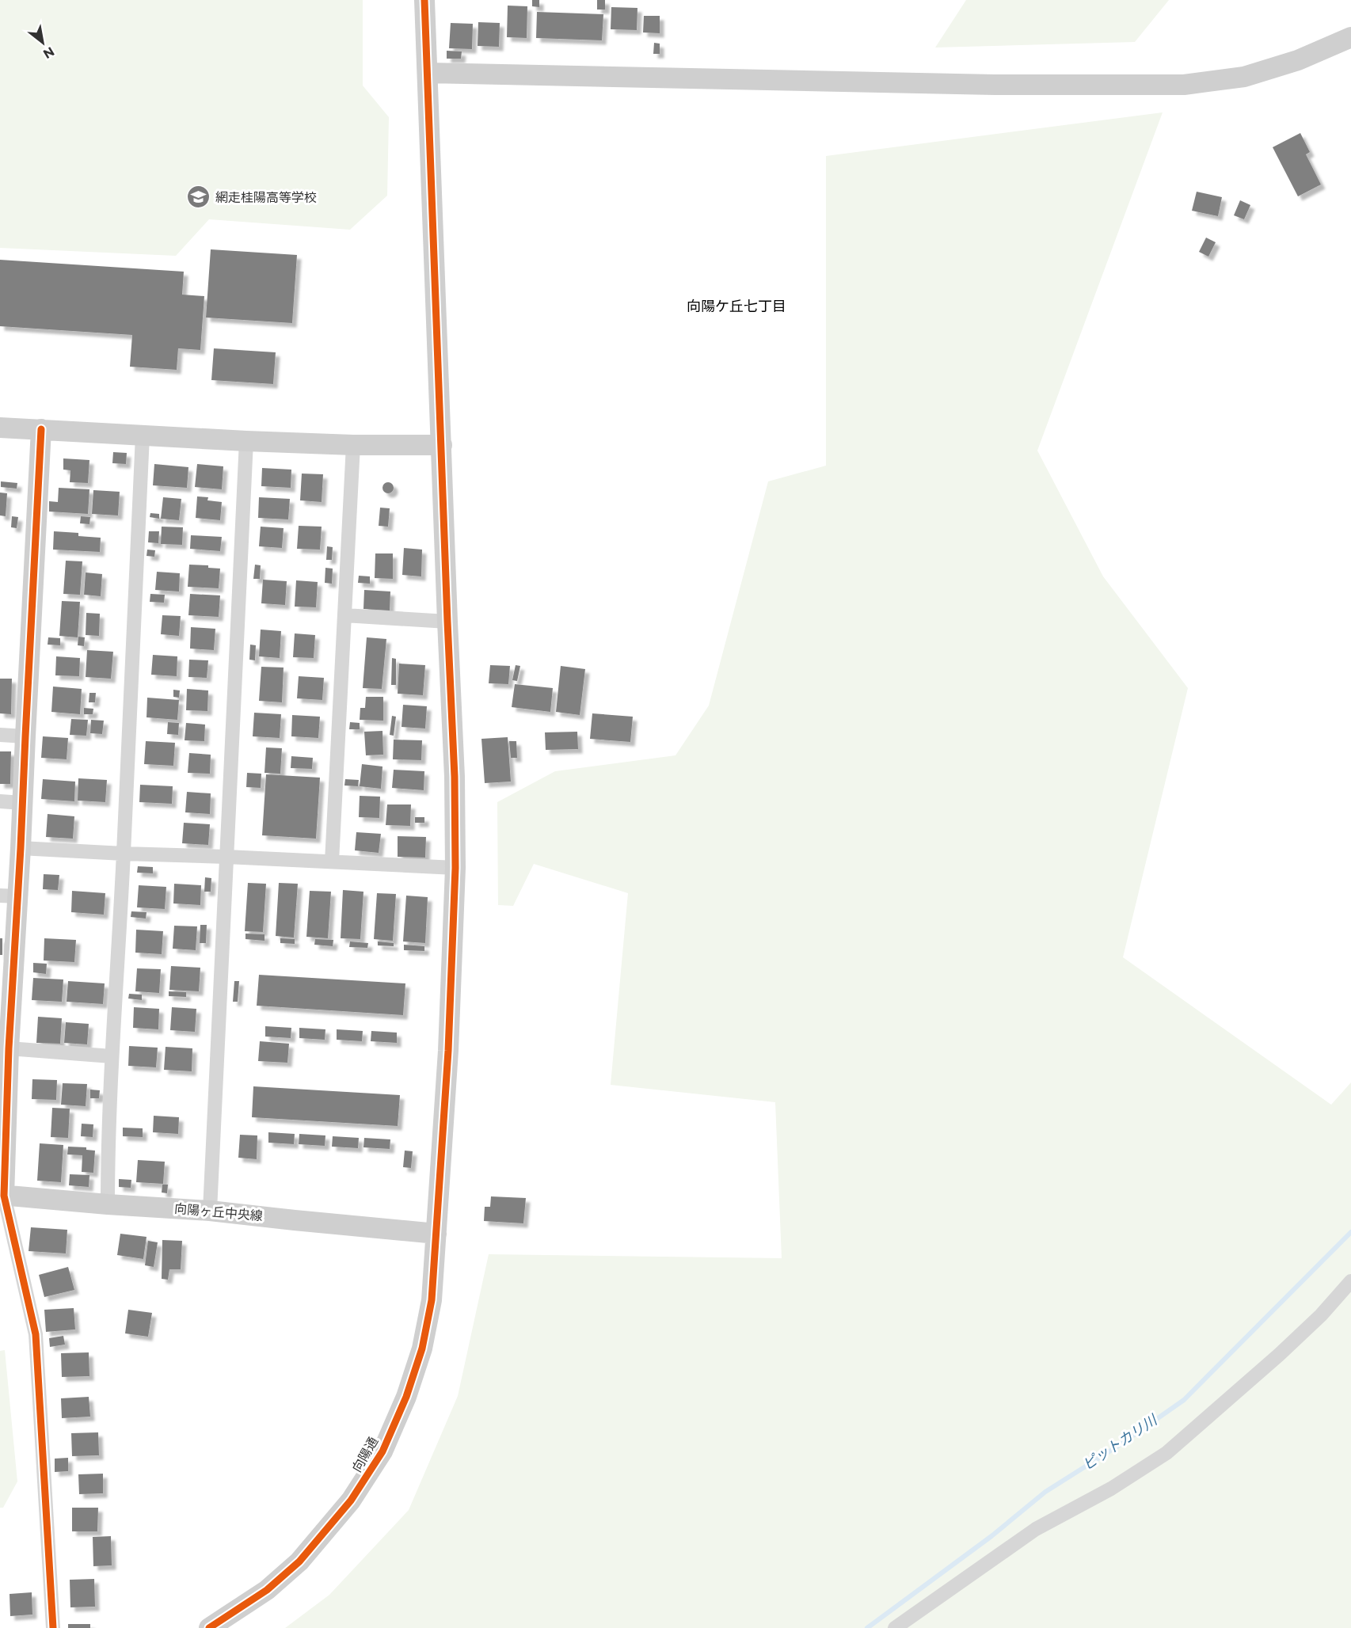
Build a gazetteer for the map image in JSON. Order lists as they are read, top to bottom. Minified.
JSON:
{"streets":{"street":["向陽ヶ丘中央線","向陽通"]},"crossings":[["向陽ヶ丘中央線","向陽通"]],"districts":["向陽ケ丘七丁目"],"water":["ピットカリ川"],"places":{"school or university":["網走桂陽高等学校"]},"north":"bottom right"}
